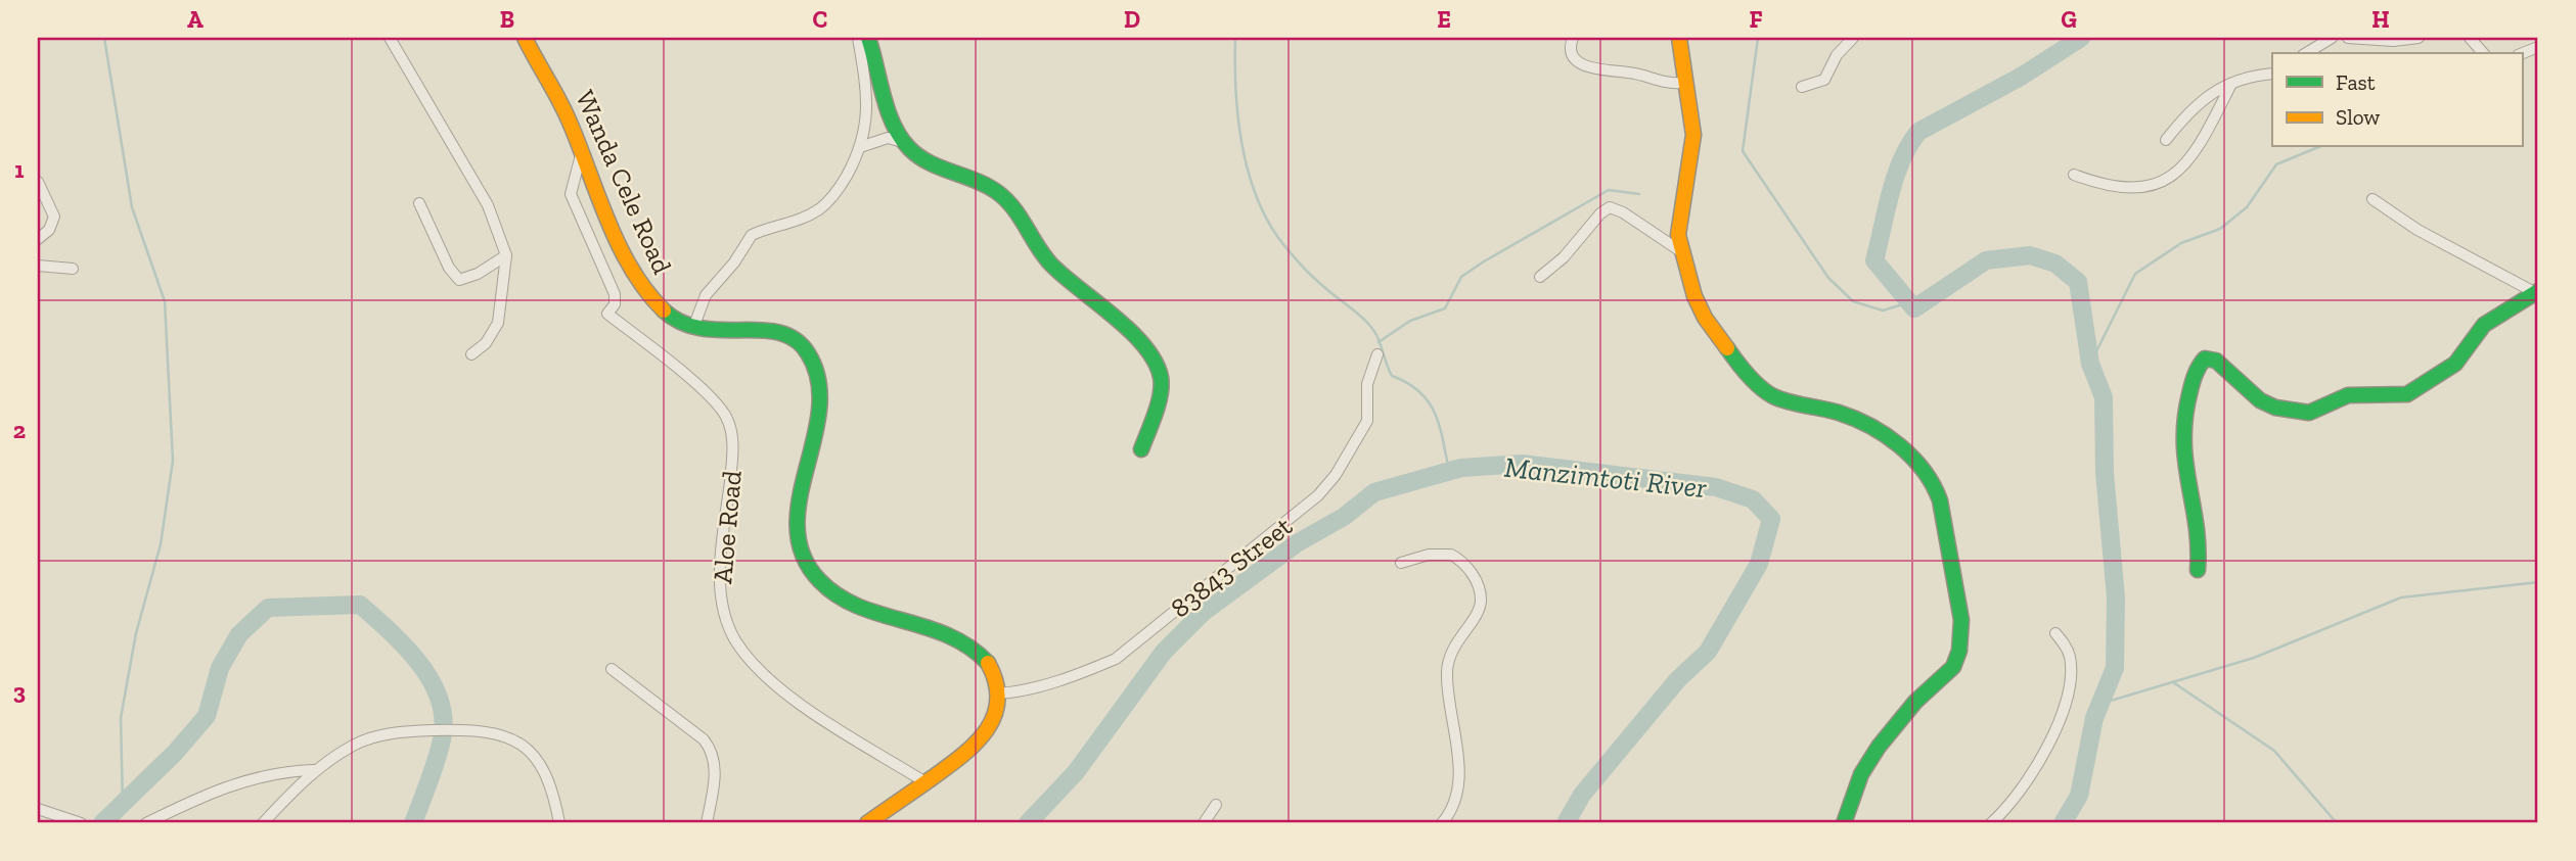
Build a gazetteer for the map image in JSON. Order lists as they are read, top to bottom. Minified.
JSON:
{"streets":{"street":["Wanda Cele Road","Aloe Road","83843 Street"]},"crossings":[["Wanda Cele Road","Aloe Road"]],"water":["Manzimtoti River"],"legend":["Fast","Slow"],"grid":{"columns":["A","B","C","D","E","F","G","H"],"rows":["1","2","3"]}}
